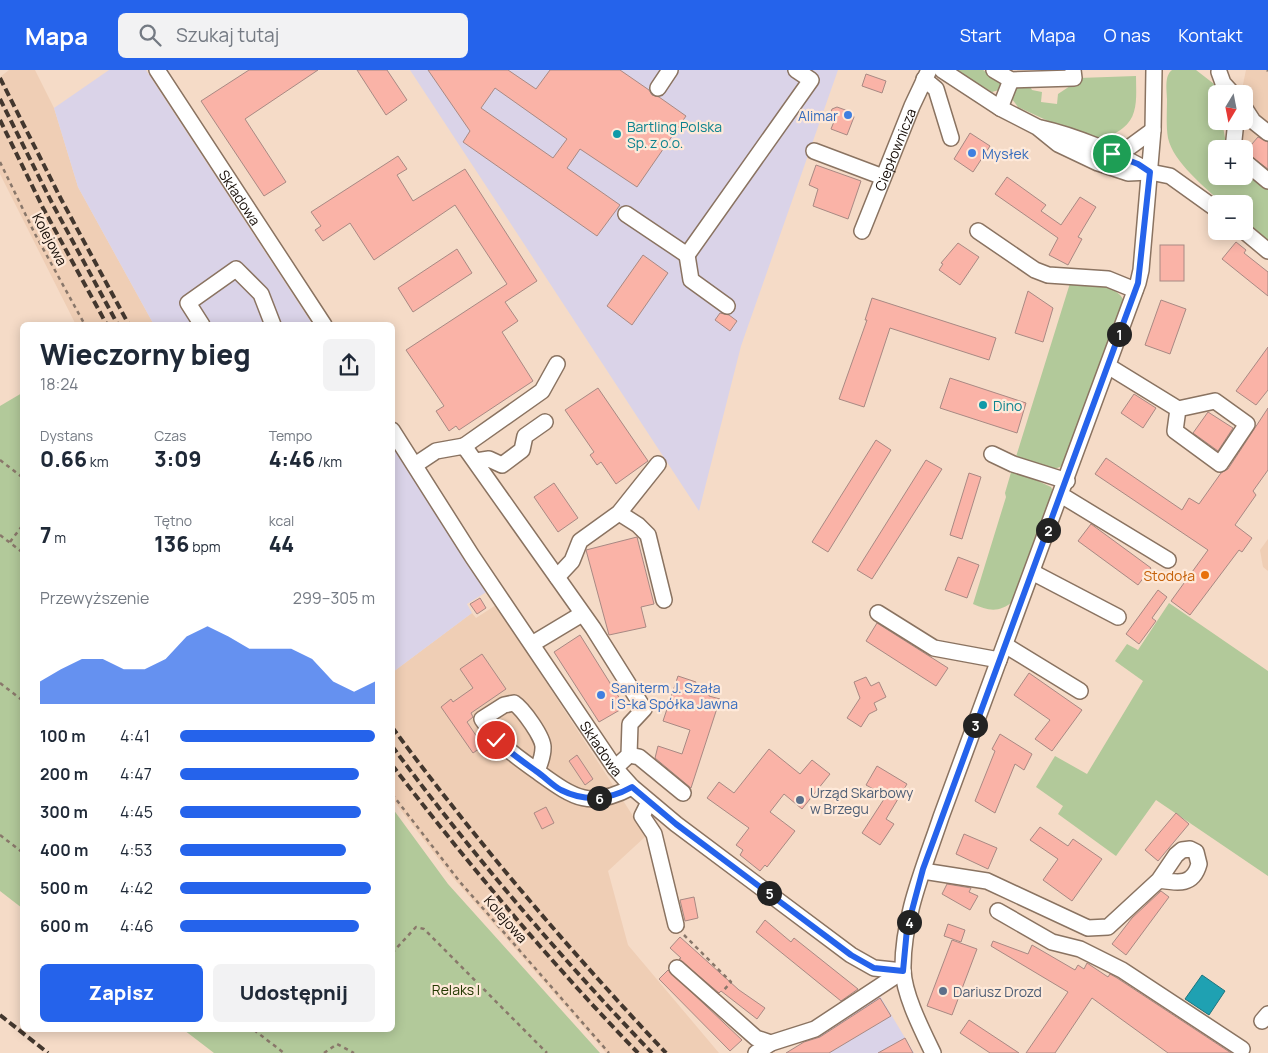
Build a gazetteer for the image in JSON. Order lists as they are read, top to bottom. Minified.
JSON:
{"streets":{"street":["Ciepłownicza","Składowa"],"path":["Kolejowa"]},"parks":["Relaks I"],"places":["Alimar","Bartling Polska Sp. z o.o.","Mysłek","Dino","Stodoła","Saniterm J. Szała i S-ka Spółka Jawna","Urząd Skarbowy w Brzegu","Dariusz Drozd"],"north":"bottom","page":{"header":"Mapa","search":"Szukaj tutaj","nav":["Start","Mapa","O nas","Kontakt"],"map_buttons":["+","−"],"pins":["1","2","3","6","5","4"],"heading":["Wieczorny bieg","18:24"],"stats":[["Dystans","0.66 km"],["Czas","3:09"],["Tempo","4:46 /km"],["7 m"],["Tętno","136 bpm"],["kcal","44"]],"chart":["Przewyższenie","299–305 m"],"list":[{"name":"100 m","note":"4:41"},{"name":"200 m","note":"4:47"},{"name":"300 m","note":"4:45"},{"name":"400 m","note":"4:53"},{"name":"500 m","note":"4:42"},{"name":"600 m","note":"4:46"}],"buttons":["Zapisz","Udostępnij"]}}
